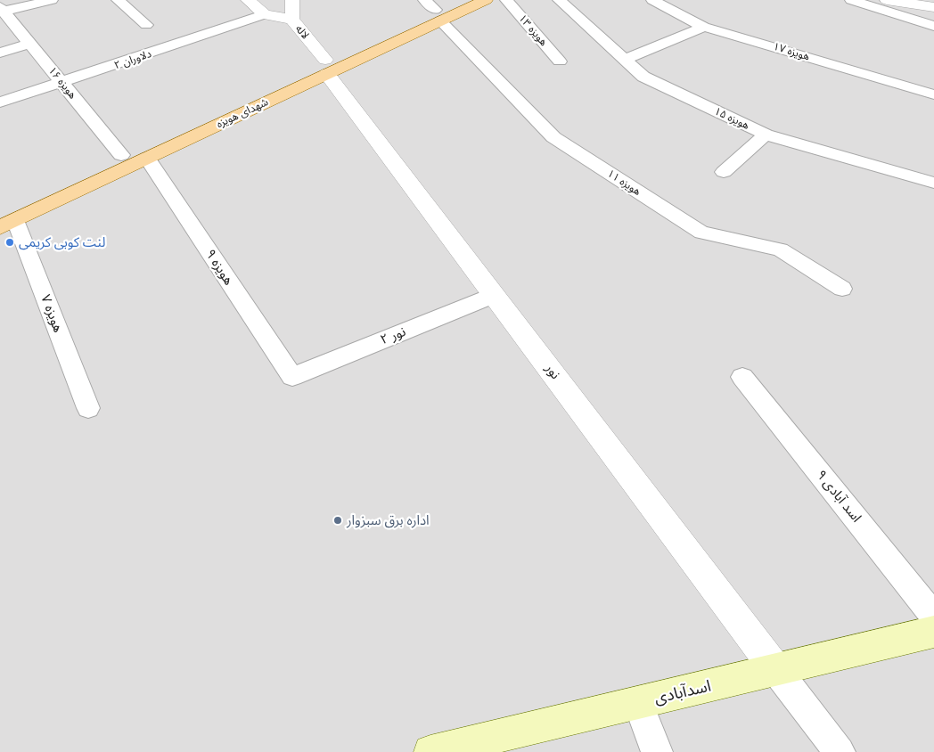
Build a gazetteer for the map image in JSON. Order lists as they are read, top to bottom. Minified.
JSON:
{"streets":{"main road":["شهدای هویزه","اسدآبادی"],"street":["هویزه ۱۳","لاله","هویزه ۱۷","دلاوران ۲","هویزه ۱۶","هویزه ۱۵","هویزه ۱۱","هویزه ۹","هویزه ۷","نور ۲","نور","اسد آبادی ۹"]},"crossings":[["لاله","شهدای هویزه"],["لاله","نور"],["دلاوران ۲","هویزه ۱۶"],["هویزه ۱۶","شهدای هویزه"],["شهدای هویزه","هویزه ۱۱"],["شهدای هویزه","هویزه ۹"],["شهدای هویزه","هویزه ۷"],["شهدای هویزه","نور"],["هویزه ۹","نور ۲"],["نور ۲","نور"],["نور","اسدآبادی"]],"places":["لنت کوبی کریمی","اداره برق سبزوار"]}
